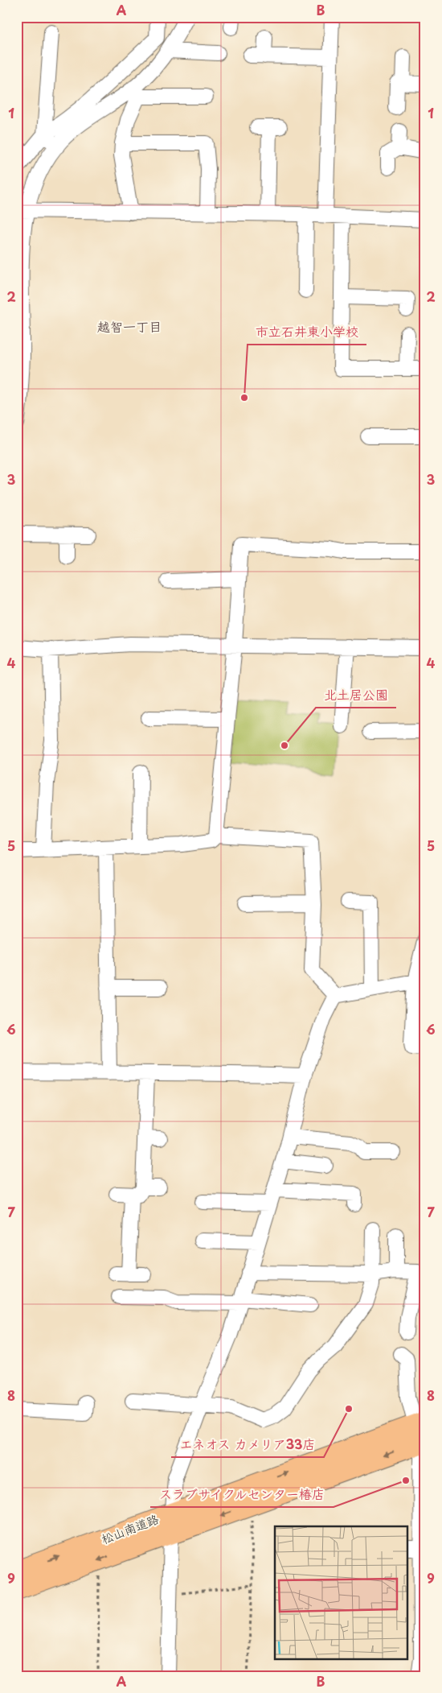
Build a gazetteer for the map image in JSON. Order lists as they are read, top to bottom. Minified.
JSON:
{"streets":{"highway":["松山南道路"]},"districts":["越智一丁目"],"places":["市立石井東小学校","北土居公園","エネオス カメリア33店","スラブサイクルセンター椿店"],"grid":{"columns":["A","B"],"rows":["1","2","3","4","5","6","7","8","9"]}}
